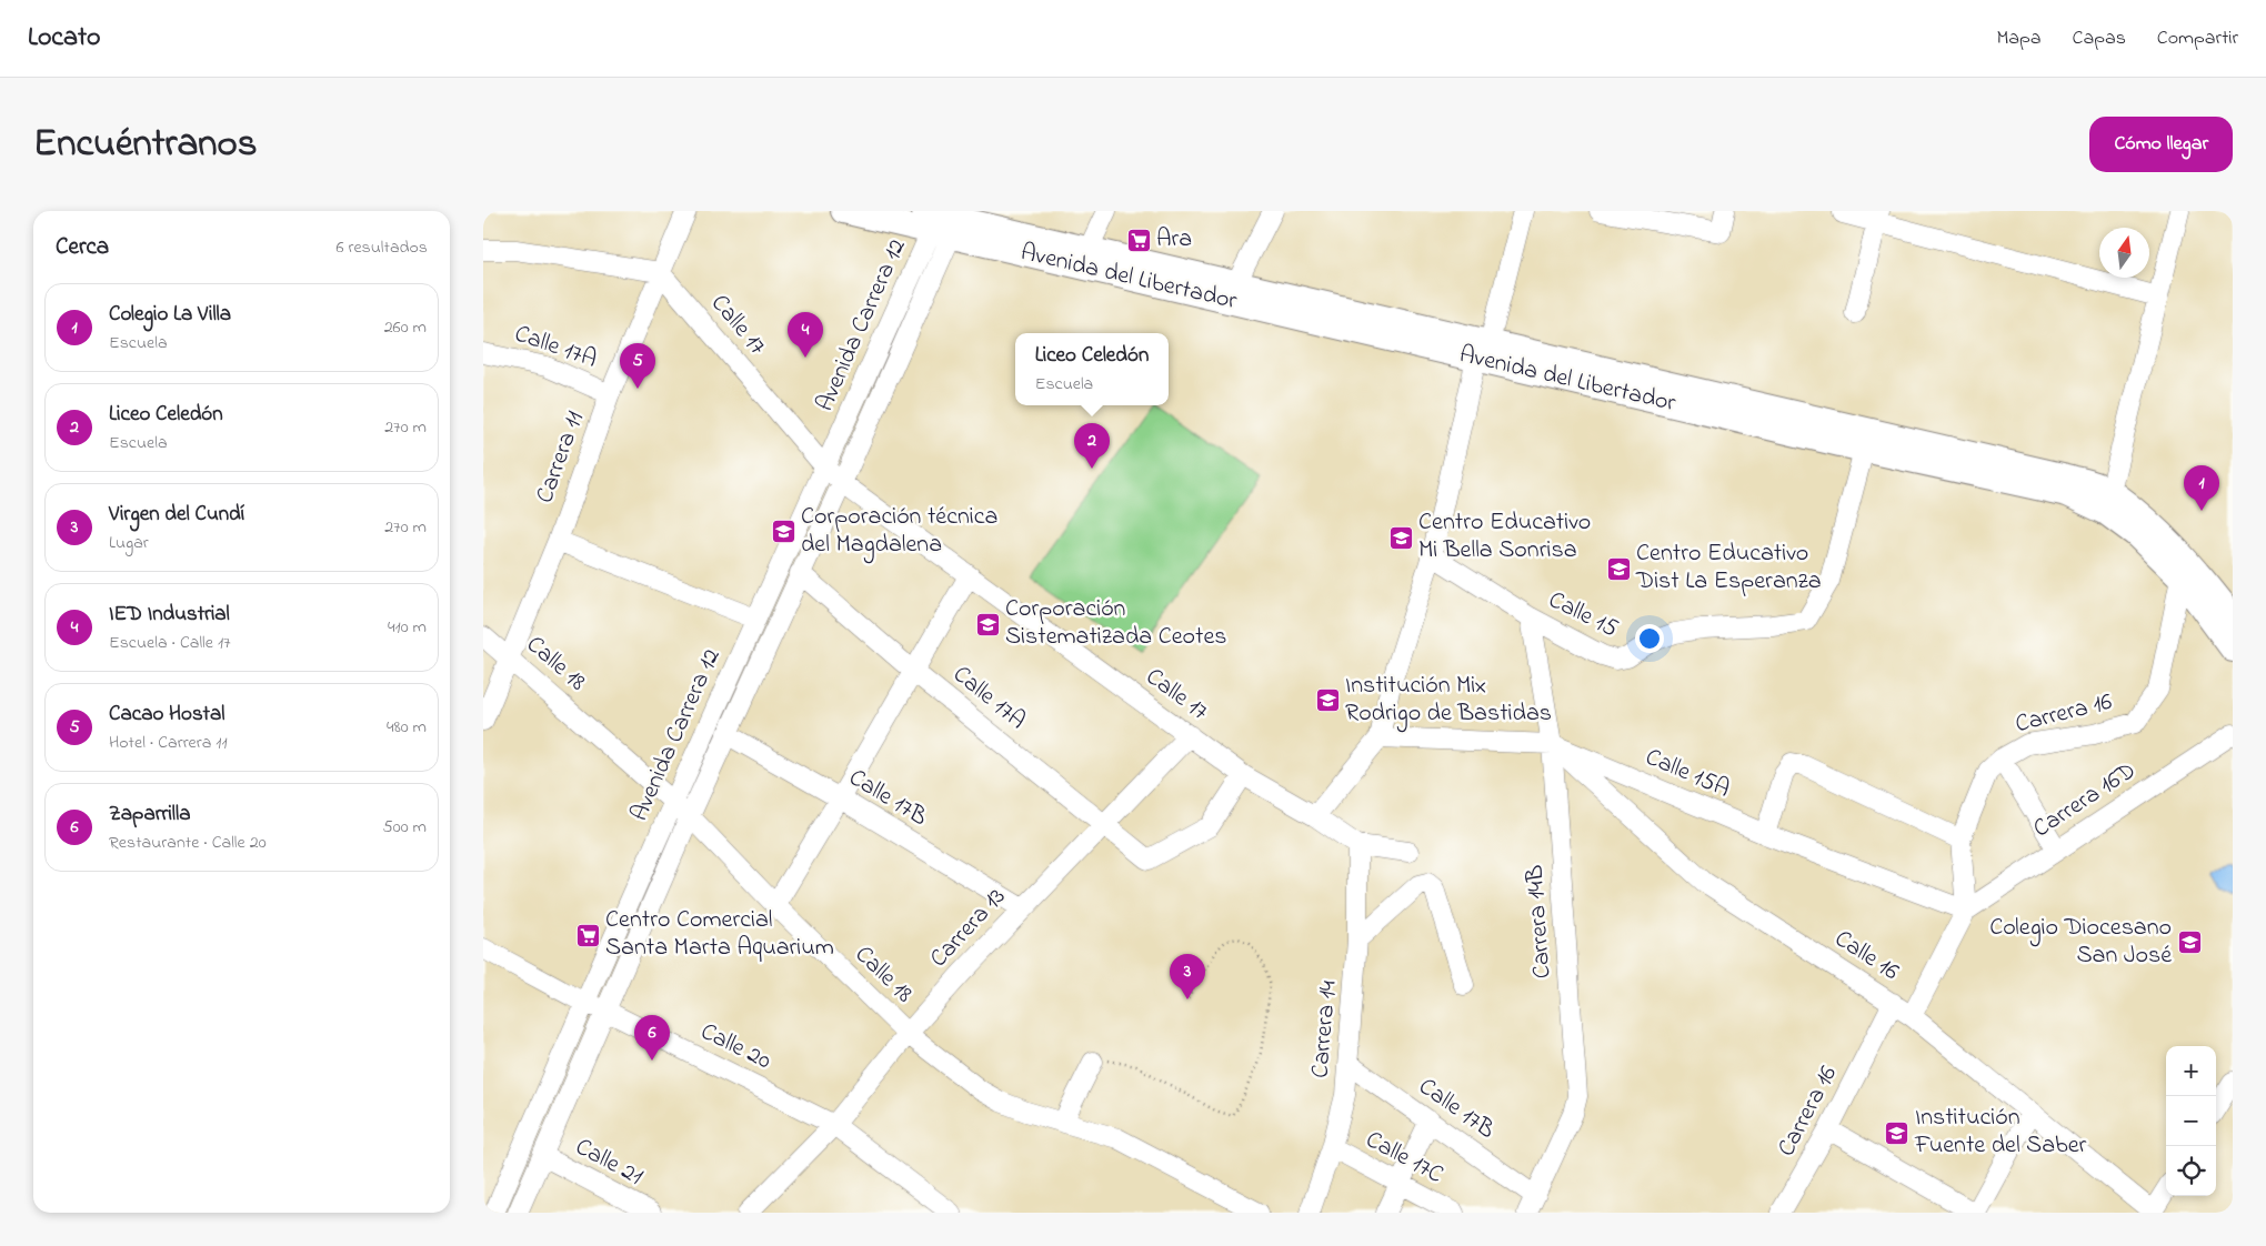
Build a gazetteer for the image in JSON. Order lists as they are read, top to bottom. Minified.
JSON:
{"streets":{"main road":["Avenida del Libertador"],"street":["Calle 17","Avenida Carrera 12","Calle 17A","Carrera 11","Calle 15","Calle 18","Carrera 16","Calle 15A","Calle 17B","Carrera 16D","Carrera 14B","Carrera 13","Calle 16","Carrera 14","Calle 20","Calle 17C","Calle 21"]},"crossings":[["Avenida del Libertador","Avenida Carrera 12"],["Avenida del Libertador","Calle 15"],["Avenida del Libertador","Carrera 16"],["Calle 17","Avenida Carrera 12"],["Calle 17","Calle 17A"],["Calle 17","Carrera 11"],["Calle 17","Carrera 13"],["Calle 17","Carrera 14"],["Avenida Carrera 12","Calle 17A"],["Avenida Carrera 12","Calle 18"],["Avenida Carrera 12","Calle 17B"],["Avenida Carrera 12","Calle 20"],["Avenida Carrera 12","Calle 21"],["Calle 17A","Carrera 11"],["Calle 17A","Carrera 13"],["Carrera 11","Calle 18"],["Calle 15","Carrera 14B"],["Calle 18","Carrera 13"],["Carrera 16","Calle 15A"],["Carrera 16","Carrera 16D"],["Carrera 16","Calle 16"],["Calle 15A","Carrera 16D"],["Calle 15A","Carrera 14B"],["Calle 15A","Calle 16"],["Calle 17B","Carrera 14B"],["Calle 17B","Carrera 13"],["Calle 17B","Carrera 14"],["Carrera 14B","Calle 16"],["Carrera 13","Calle 20"],["Carrera 14","Calle 17C"]],"places":{"supermarket":["Ara","Centro Comercial Santa Marta Aquarium"],"school or university":["Corporación técnica del Magdalena","Centro Educativo Mi Bella Sonrisa","Centro Educativo Dist La Esperanza","Corporación Sistematizada Ceotes","Institución Mix Rodrigo de Bastidas","Colegio Diocesano San José","Institución Fuente del Saber"]},"north":"top","page":{"header":"Locato","nav":["Mapa","Capas","Compartir"],"title":"Encuéntranos","buttons":"Cómo llegar","heading":["Cerca","6 resultados"],"list":[{"mark":"1","name":"Colegio La Villa","note":"Escuela","value":"260 m"},{"mark":"2","name":"Liceo Celedón","note":"Escuela","value":"270 m"},{"mark":"3","name":"Virgen del Cundí","note":"Lugar","value":"270 m"},{"mark":"4","name":"IED Industrial","note":"Escuela · Calle 17","value":"410 m"},{"mark":"5","name":"Cacao Hostal","note":"Hotel · Carrera 11","value":"480 m"},{"mark":"6","name":"Zaparrilla","note":"Restaurante · Calle 20","value":"500 m"}],"pins":["4","5","2","1","3","6"],"popup":["Liceo Celedón","Escuela"],"map_buttons":["+","−"]}}
